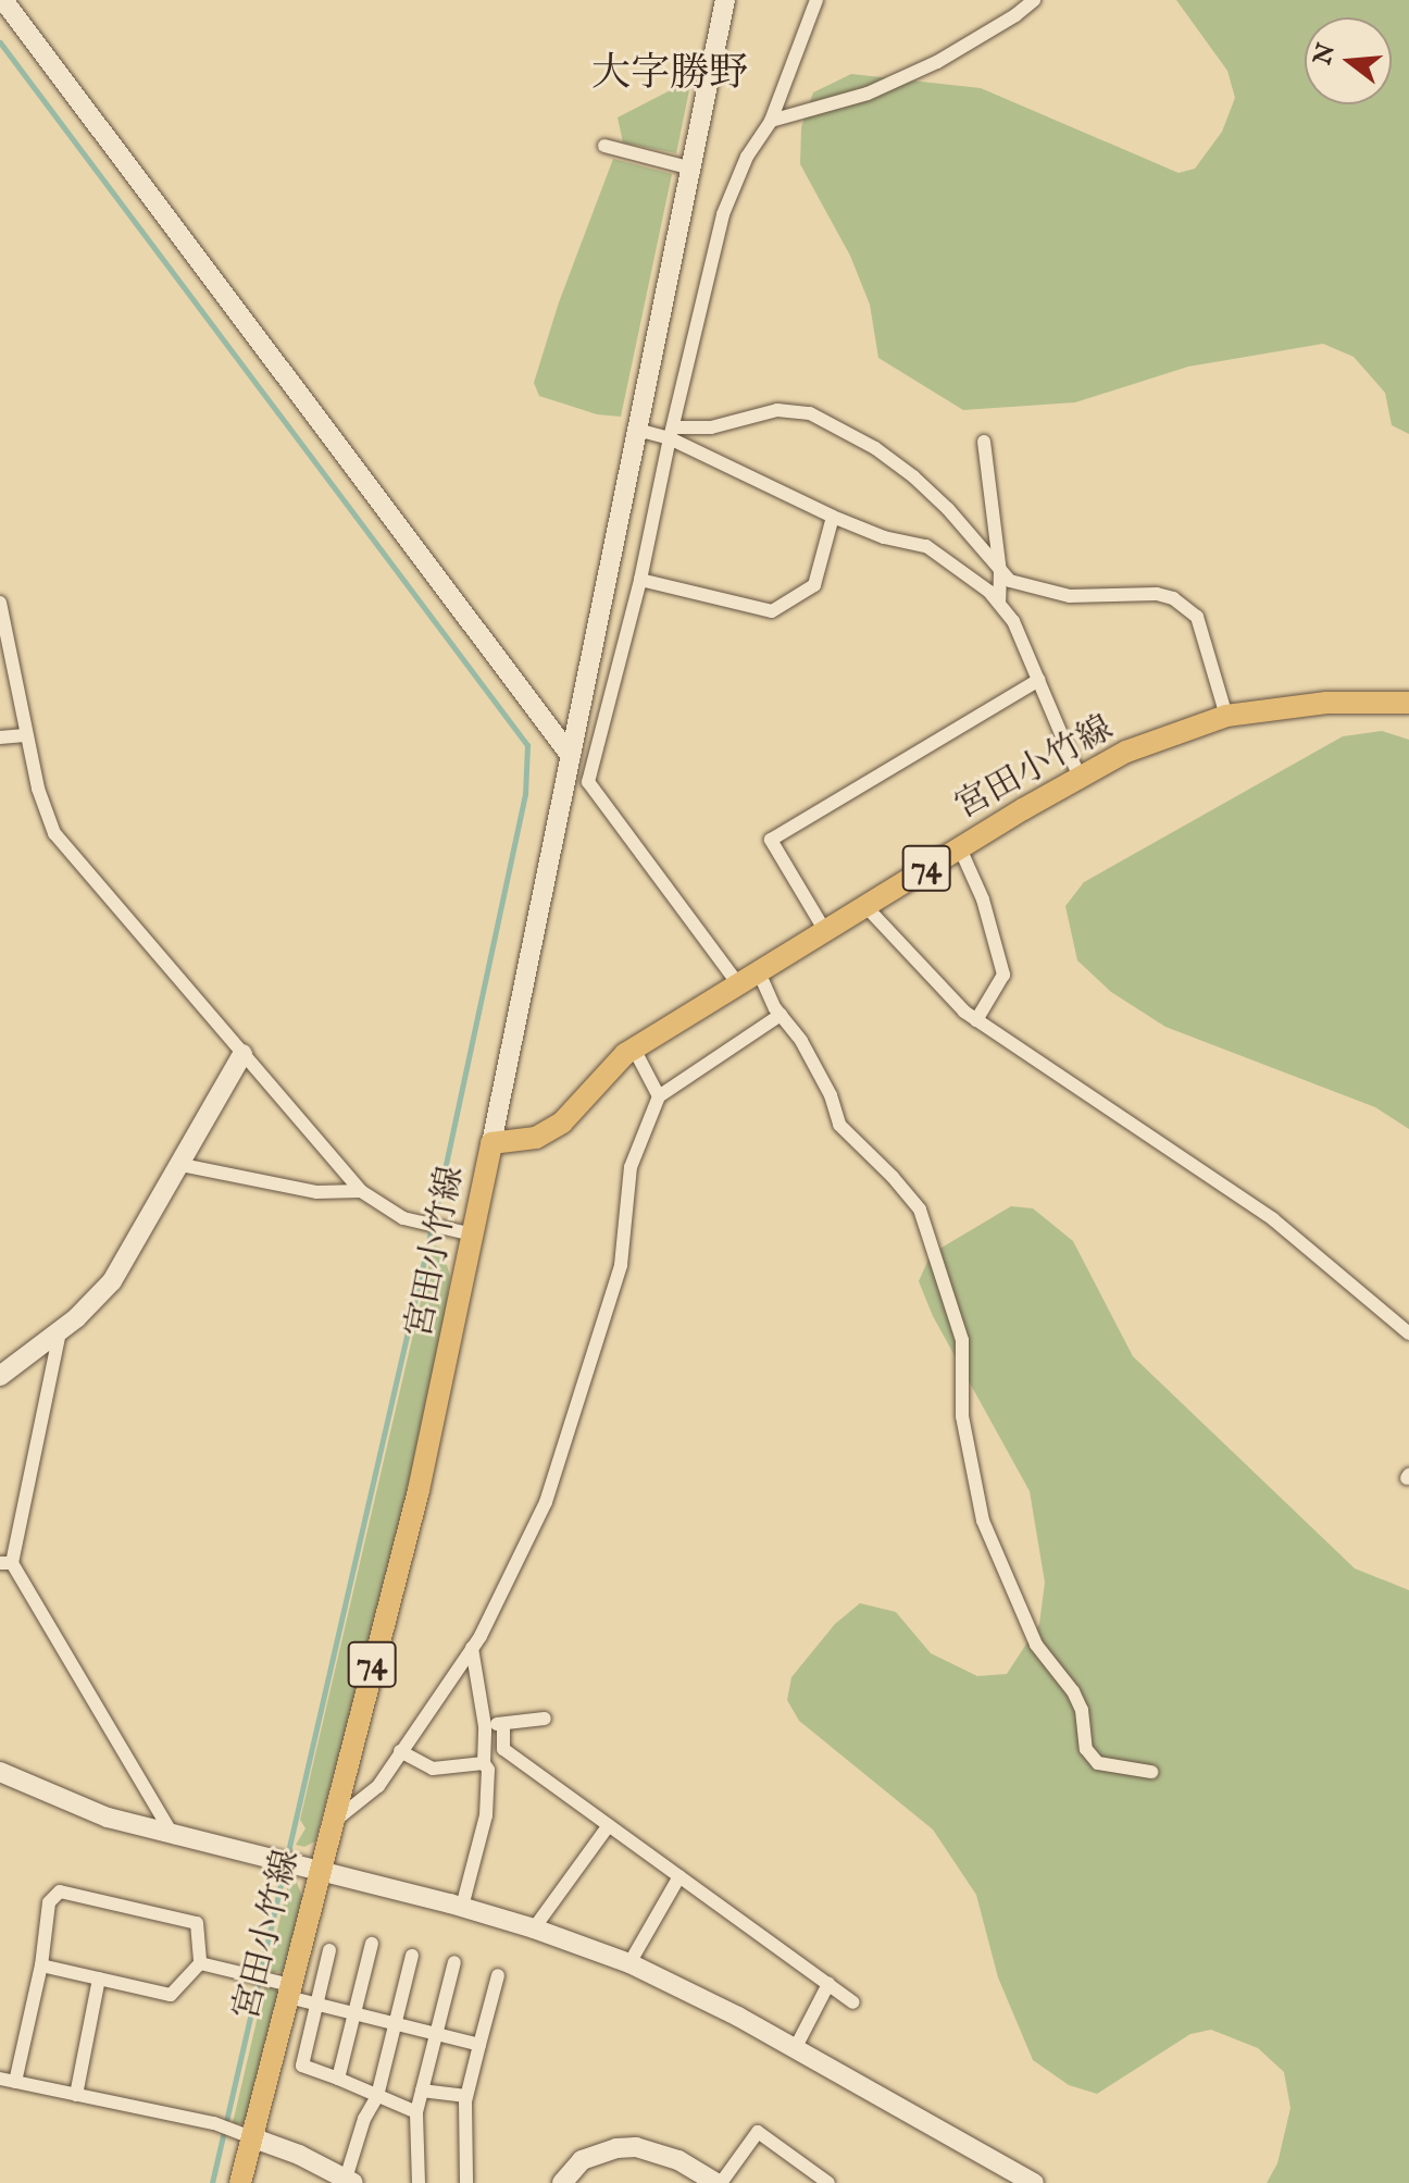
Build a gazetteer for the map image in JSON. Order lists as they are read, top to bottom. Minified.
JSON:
{"streets":{"main road":["宮田小竹線","74"]},"districts":["大字勝野"],"north":"left"}
